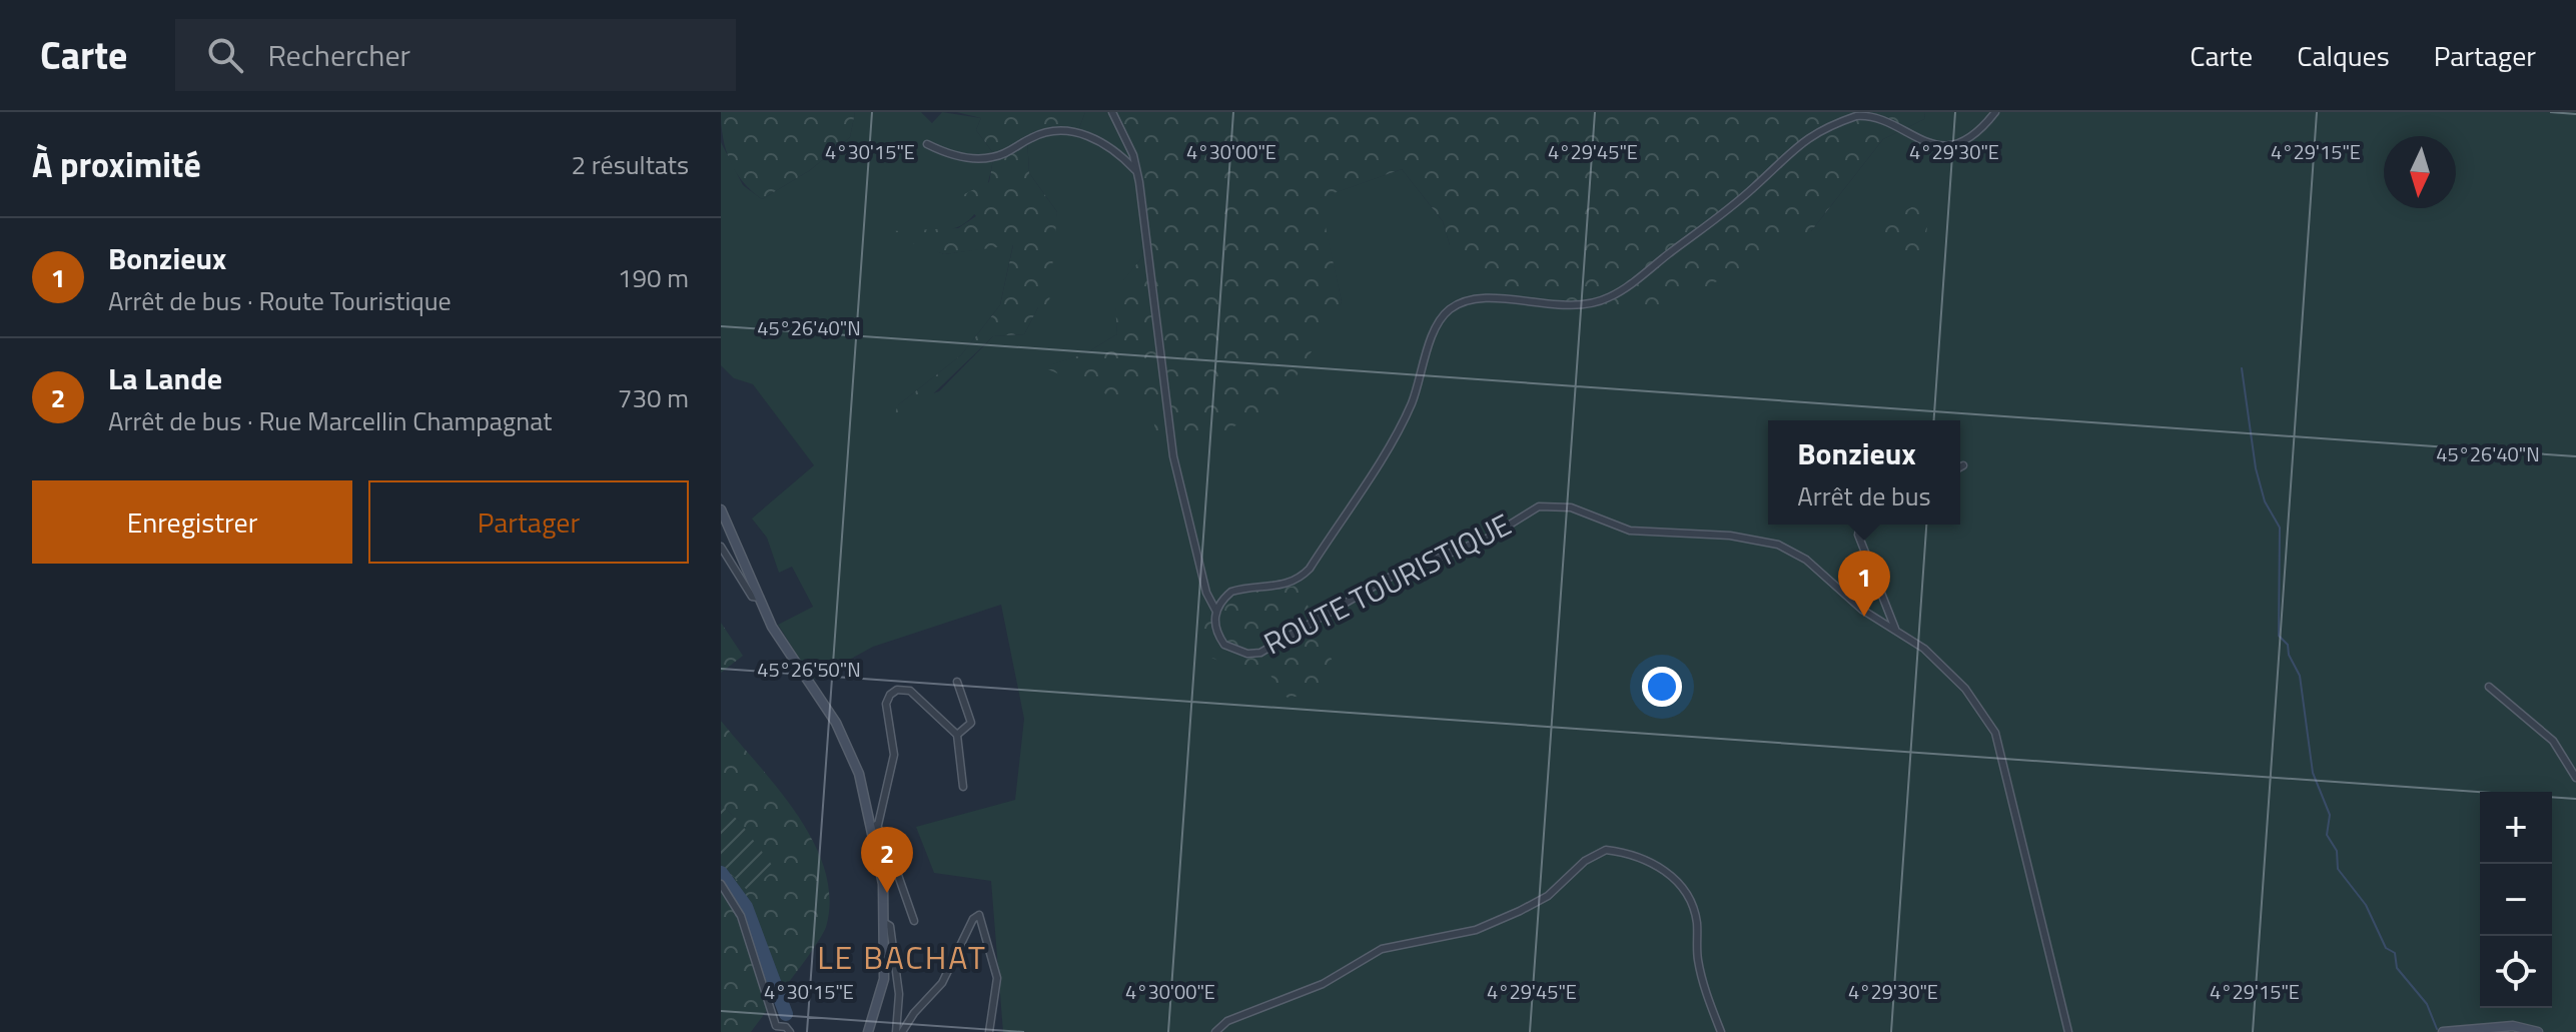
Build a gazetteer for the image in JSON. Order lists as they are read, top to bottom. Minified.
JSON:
{"streets":{"street":["ROUTE TOURISTIQUE"]},"districts":["LE BACHAT"],"north":"bottom","page":{"header":"Carte","search":"Rechercher","nav":["Carte","Calques","Partager"],"heading":["À proximité","2 résultats"],"list":[{"mark":"1","name":"Bonzieux","note":"Arrêt de bus · Route Touristique","value":"190 m"},{"mark":"2","name":"La Lande","note":"Arrêt de bus · Rue Marcellin Champagnat","value":"730 m"}],"popup":["Bonzieux","Arrêt de bus"],"buttons":["Enregistrer","Partager"],"pins":["1","2"],"map_buttons":["+","−"]},"coordinates":["4°30'15\"E","4°30'00\"E","4°29'45\"E","4°29'30\"E","4°29'15\"E","45°26'40\"N","45°26'50\"N"]}
